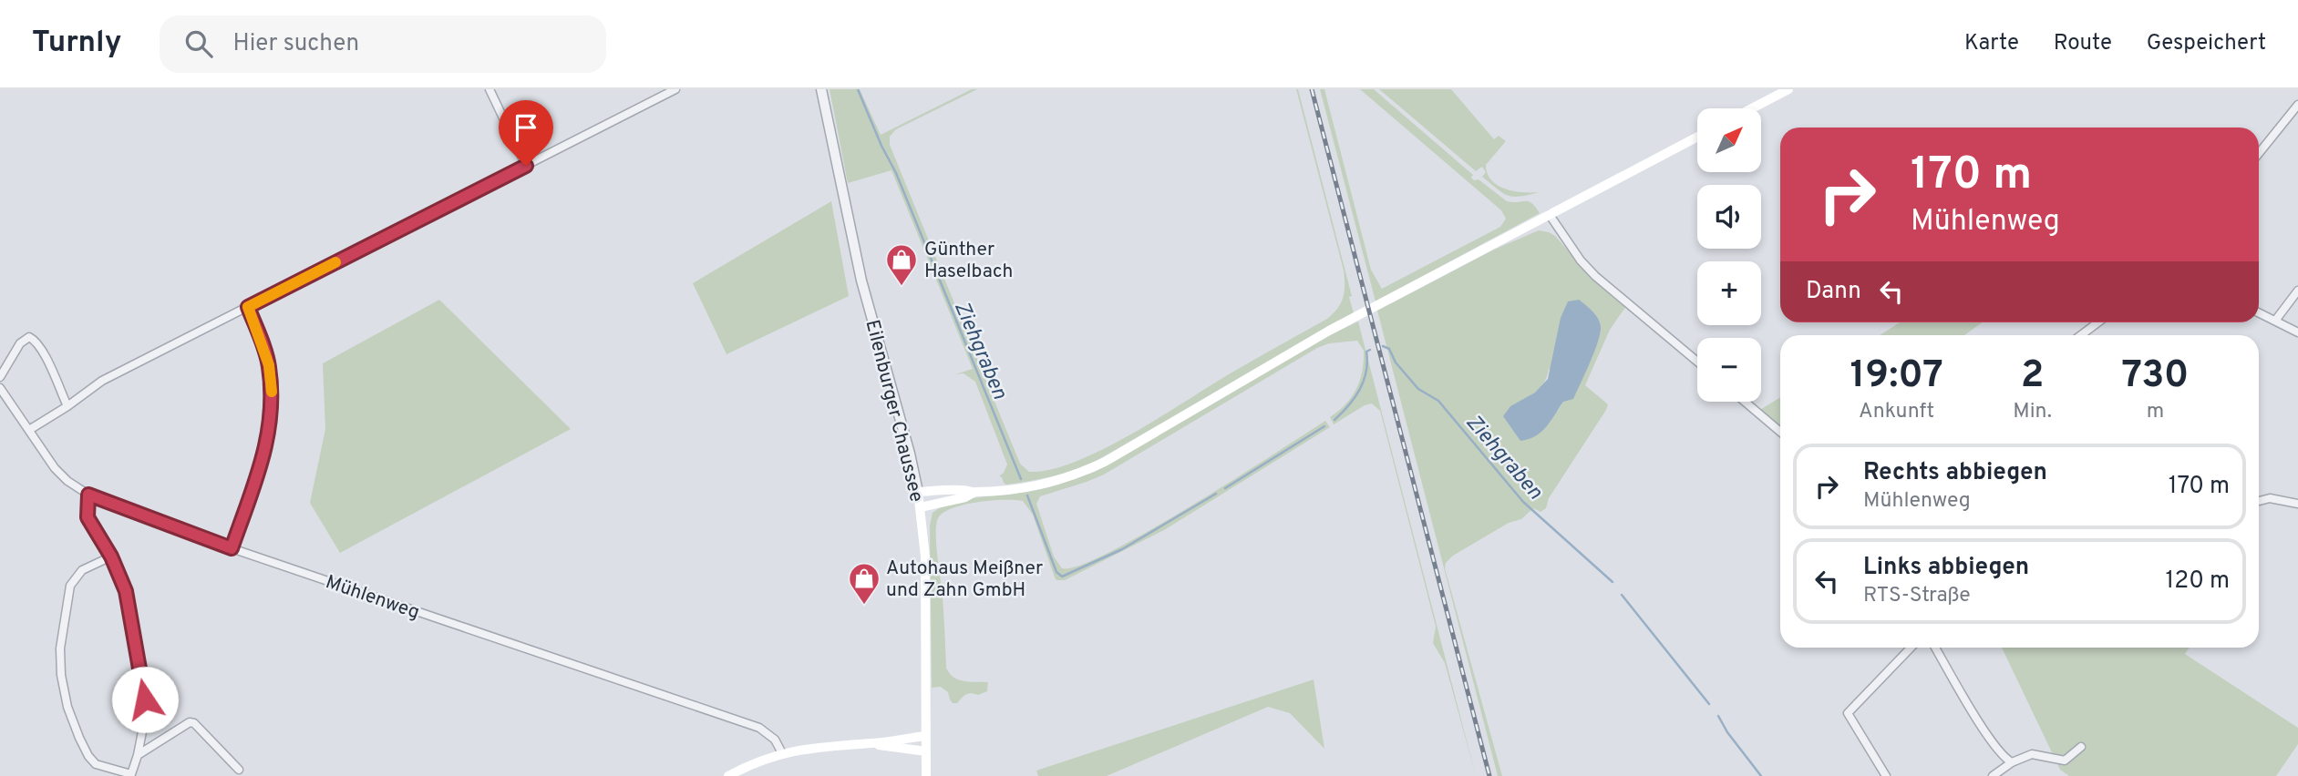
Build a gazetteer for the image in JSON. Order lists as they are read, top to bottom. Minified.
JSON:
{"streets":{"main road":["Eilenburger Chaussee"],"street":["Mühlenweg"]},"water":["Ziehgraben"],"places":{"shop":["Günther Haselbach","Autohaus Meißner und Zahn GmbH"]},"north":"top right","page":{"header":"Turnly","search":"Hier suchen","nav":["Karte","Route","Gespeichert"],"map_buttons":["+","−"],"turn":["170 m","Mühlenweg"],"then":"Dann","eta":["19:07","Ankunft","2","Min.","730","m"],"list":[{"name":"Rechts abbiegen","note":"Mühlenweg","value":"170 m"},{"name":"Links abbiegen","note":"RTS-Straße","value":"120 m"}]}}
